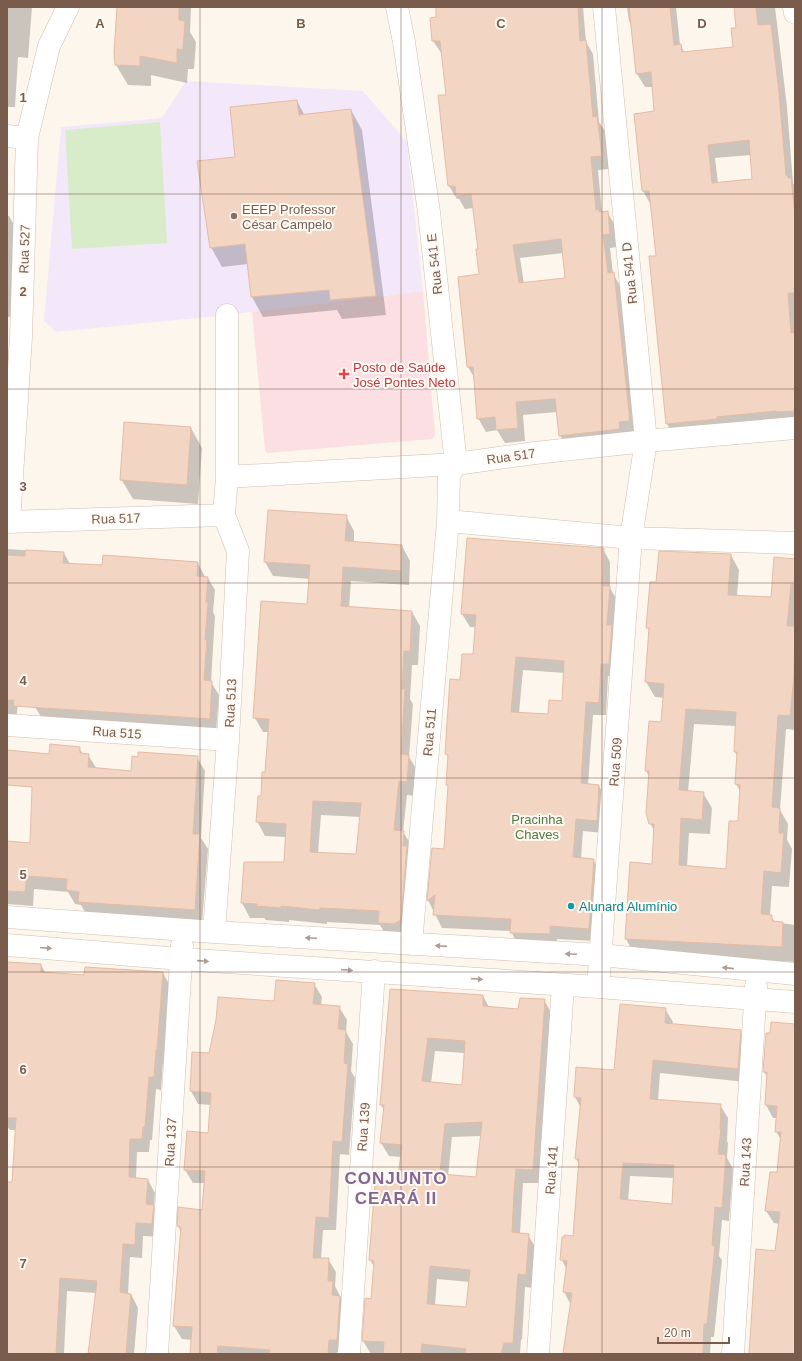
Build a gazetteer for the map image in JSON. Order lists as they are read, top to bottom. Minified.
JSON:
{"streets":{"street":["Rua 527","Rua 541 E","Rua 541 D","Rua 517","Rua 513","Rua 515","Rua 511","Rua 509","Rua 139","Rua 137","Rua 143","Rua 141"]},"crossings":[["Rua 527","Rua 517"],["Rua 541 E","Rua 517"],["Rua 541 E","Rua 511"],["Rua 541 D","Rua 517"],["Rua 541 D","Rua 509"],["Rua 517","Rua 513"],["Rua 513","Rua 515"]],"districts":["CONJUNTO CEARÁ II"],"parks":["Pracinha Chaves"],"places":{"other":["EEEP Professor César Campelo","Alunard Alumínio"],"health":["Posto de Saúde José Pontes Neto"]},"scale_bar":"20 m","grid":{"columns":["A","B","C","D"],"rows":["1","2","3","4","5","6","7"]}}
